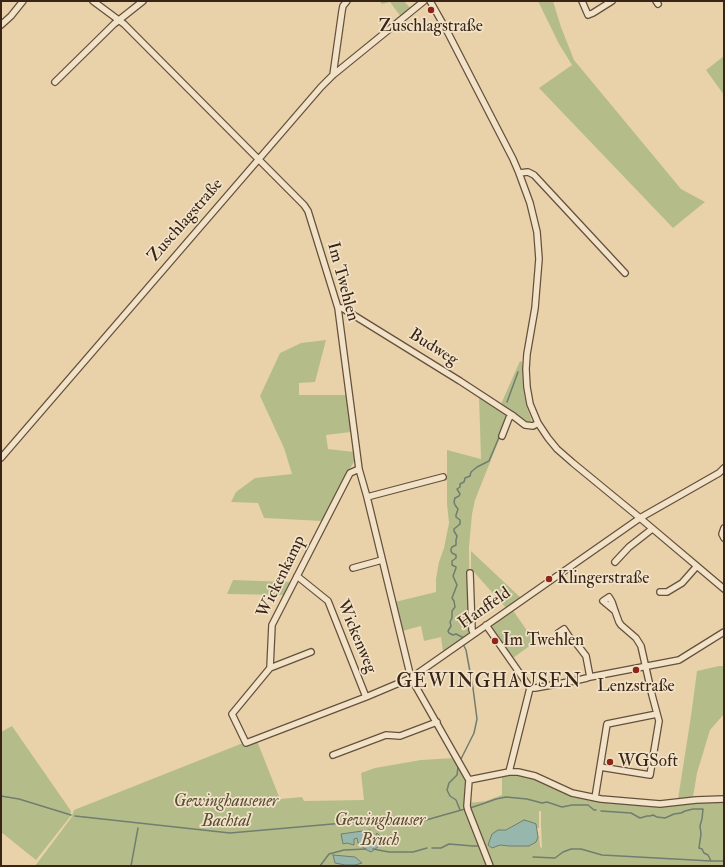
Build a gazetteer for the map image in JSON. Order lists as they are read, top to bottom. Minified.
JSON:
{"streets":{"street":["Zuschlagstraße","Im Twehlen","Budweg","Wickenkamp","Hanffeld","Wickenweg"]},"crossings":[["Zuschlagstraße","Im Twehlen"],["Im Twehlen","Budweg"],["Im Twehlen","Wickenkamp"],["Im Twehlen","Hanffeld"],["Wickenkamp","Hanffeld"],["Wickenkamp","Wickenweg"],["Hanffeld","Wickenweg"]],"districts":["GEWINGHAUSEN"],"parks":["Gewinghausener Bachtal","Gewinghauser Bruch"],"places":["Zuschlagstraße","Klingerstraße","Im Twehlen","Lenzstraße","WGSoft"]}
